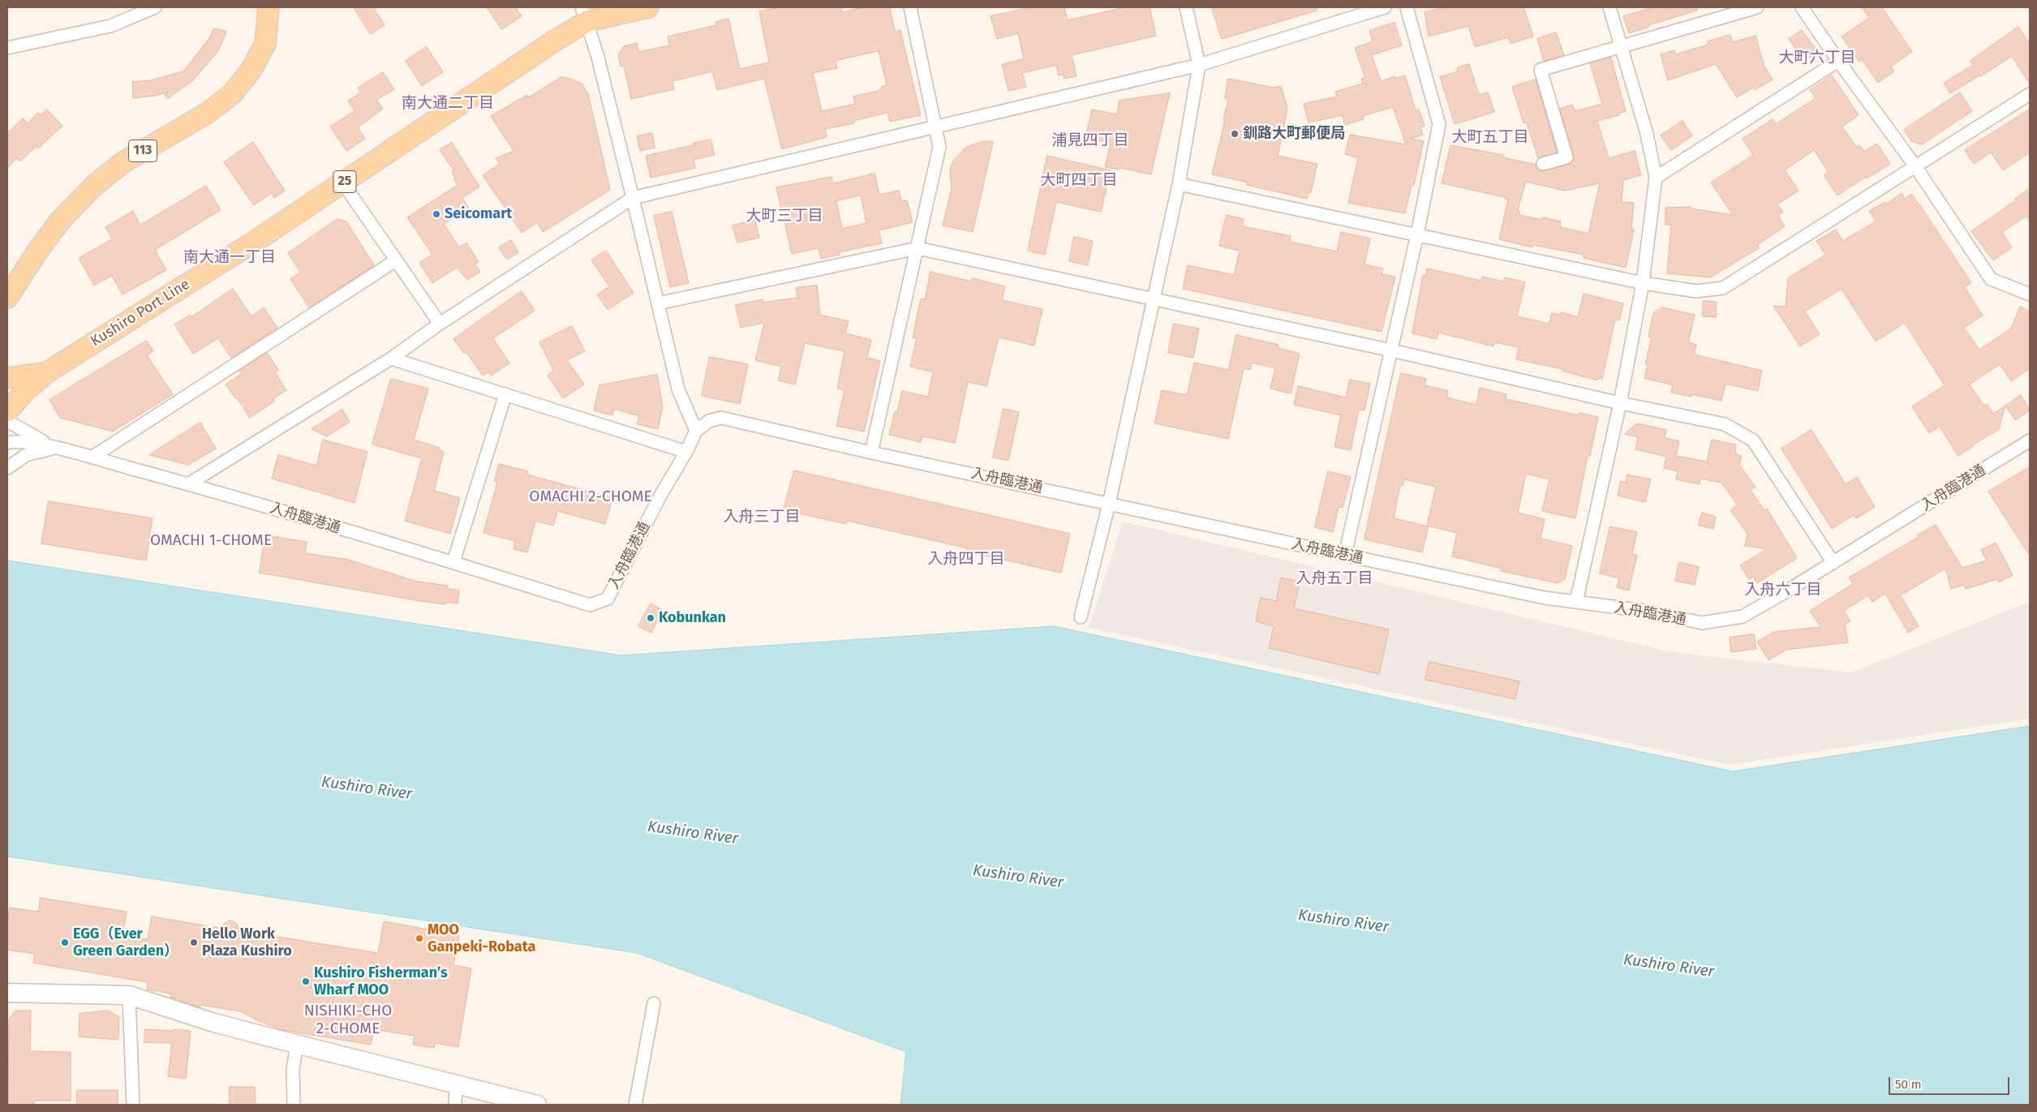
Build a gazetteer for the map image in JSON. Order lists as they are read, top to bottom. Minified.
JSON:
{"streets":{"main road":["113","25","Kushiro Port Line"],"street":["入舟臨港通"]},"districts":["大町六丁目","南大通二丁目","大町五丁目","浦見四丁目","大町四丁目","大町三丁目","南大通一丁目","OMACHI 2-CHOME","入舟三丁目","OMACHI 1-CHOME","入舟四丁目","入舟五丁目","入舟六丁目","NISHIKI-CHO 2-CHOME"],"water":["Kushiro River"],"places":["釧路大町郵便局","Seicomart","Kobunkan","MOO Ganpeki-Robata","EGG（Ever Green Garden）","Hello Work Plaza Kushiro","Kushiro Fisherman’s Wharf MOO"],"scale_bar":"50 m"}
